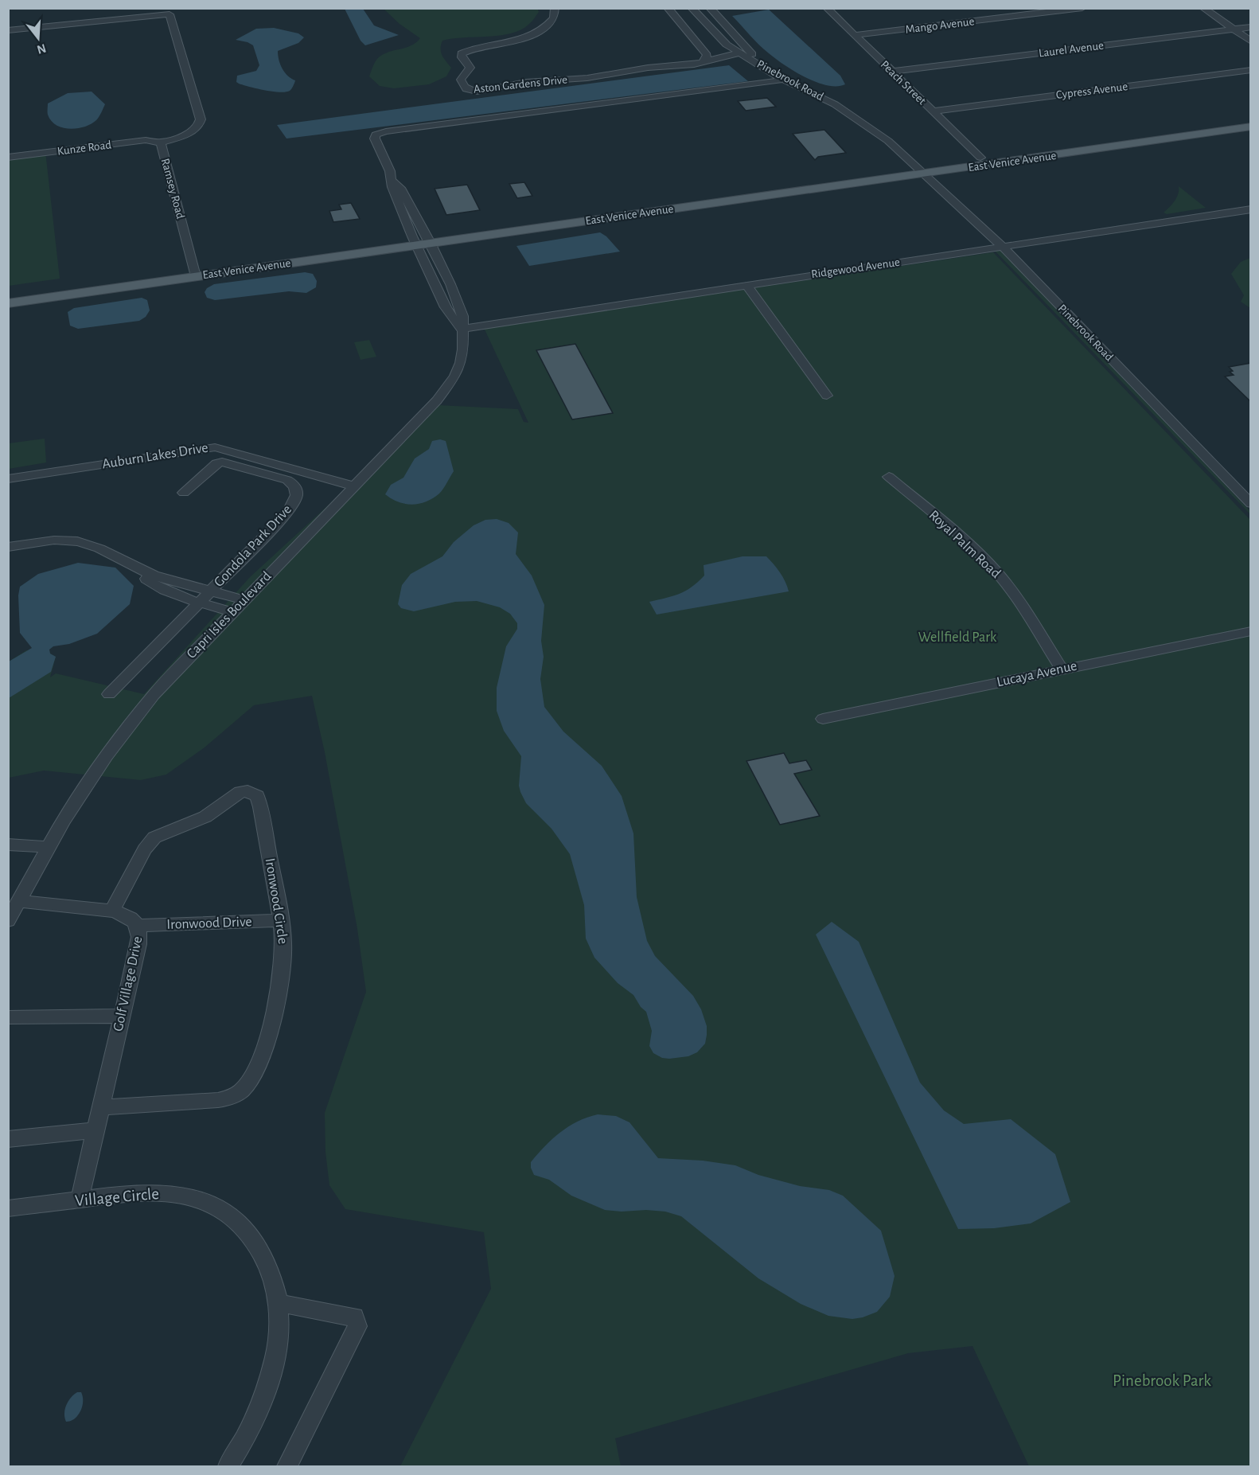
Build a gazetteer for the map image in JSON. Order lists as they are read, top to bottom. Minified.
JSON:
{"streets":{"main road":["East Venice Avenue"],"street":["Mango Avenue","Laurel Avenue","Pinebrook Road","Peach Street","Aston Gardens Drive","Cypress Avenue","Kunze Road","Ramsey Road","Ridgewood Avenue","Auburn Lakes Drive","Royal Palm Road","Gondola Park Drive","Capri Isles Boulevard","Lucaya Avenue","Ironwood Circle","Ironwood Drive","Golf Village Drive","Village Circle"]},"crossings":[["Mango Avenue","Peach Street"],["Laurel Avenue","Peach Street"],["Pinebrook Road","Aston Gardens Drive"],["Pinebrook Road","East Venice Avenue"],["Pinebrook Road","Ridgewood Avenue"],["Peach Street","Cypress Avenue"],["Peach Street","East Venice Avenue"],["Kunze Road","Ramsey Road"],["East Venice Avenue","Ramsey Road"],["Ridgewood Avenue","Capri Isles Boulevard"],["Auburn Lakes Drive","Capri Isles Boulevard"],["Royal Palm Road","Lucaya Avenue"],["Gondola Park Drive","Capri Isles Boulevard"],["Capri Isles Boulevard","Golf Village Drive"],["Ironwood Circle","Ironwood Drive"],["Ironwood Circle","Golf Village Drive"],["Ironwood Drive","Golf Village Drive"]],"parks":["Wellfield Park","Pinebrook Park"],"north":"bottom"}
